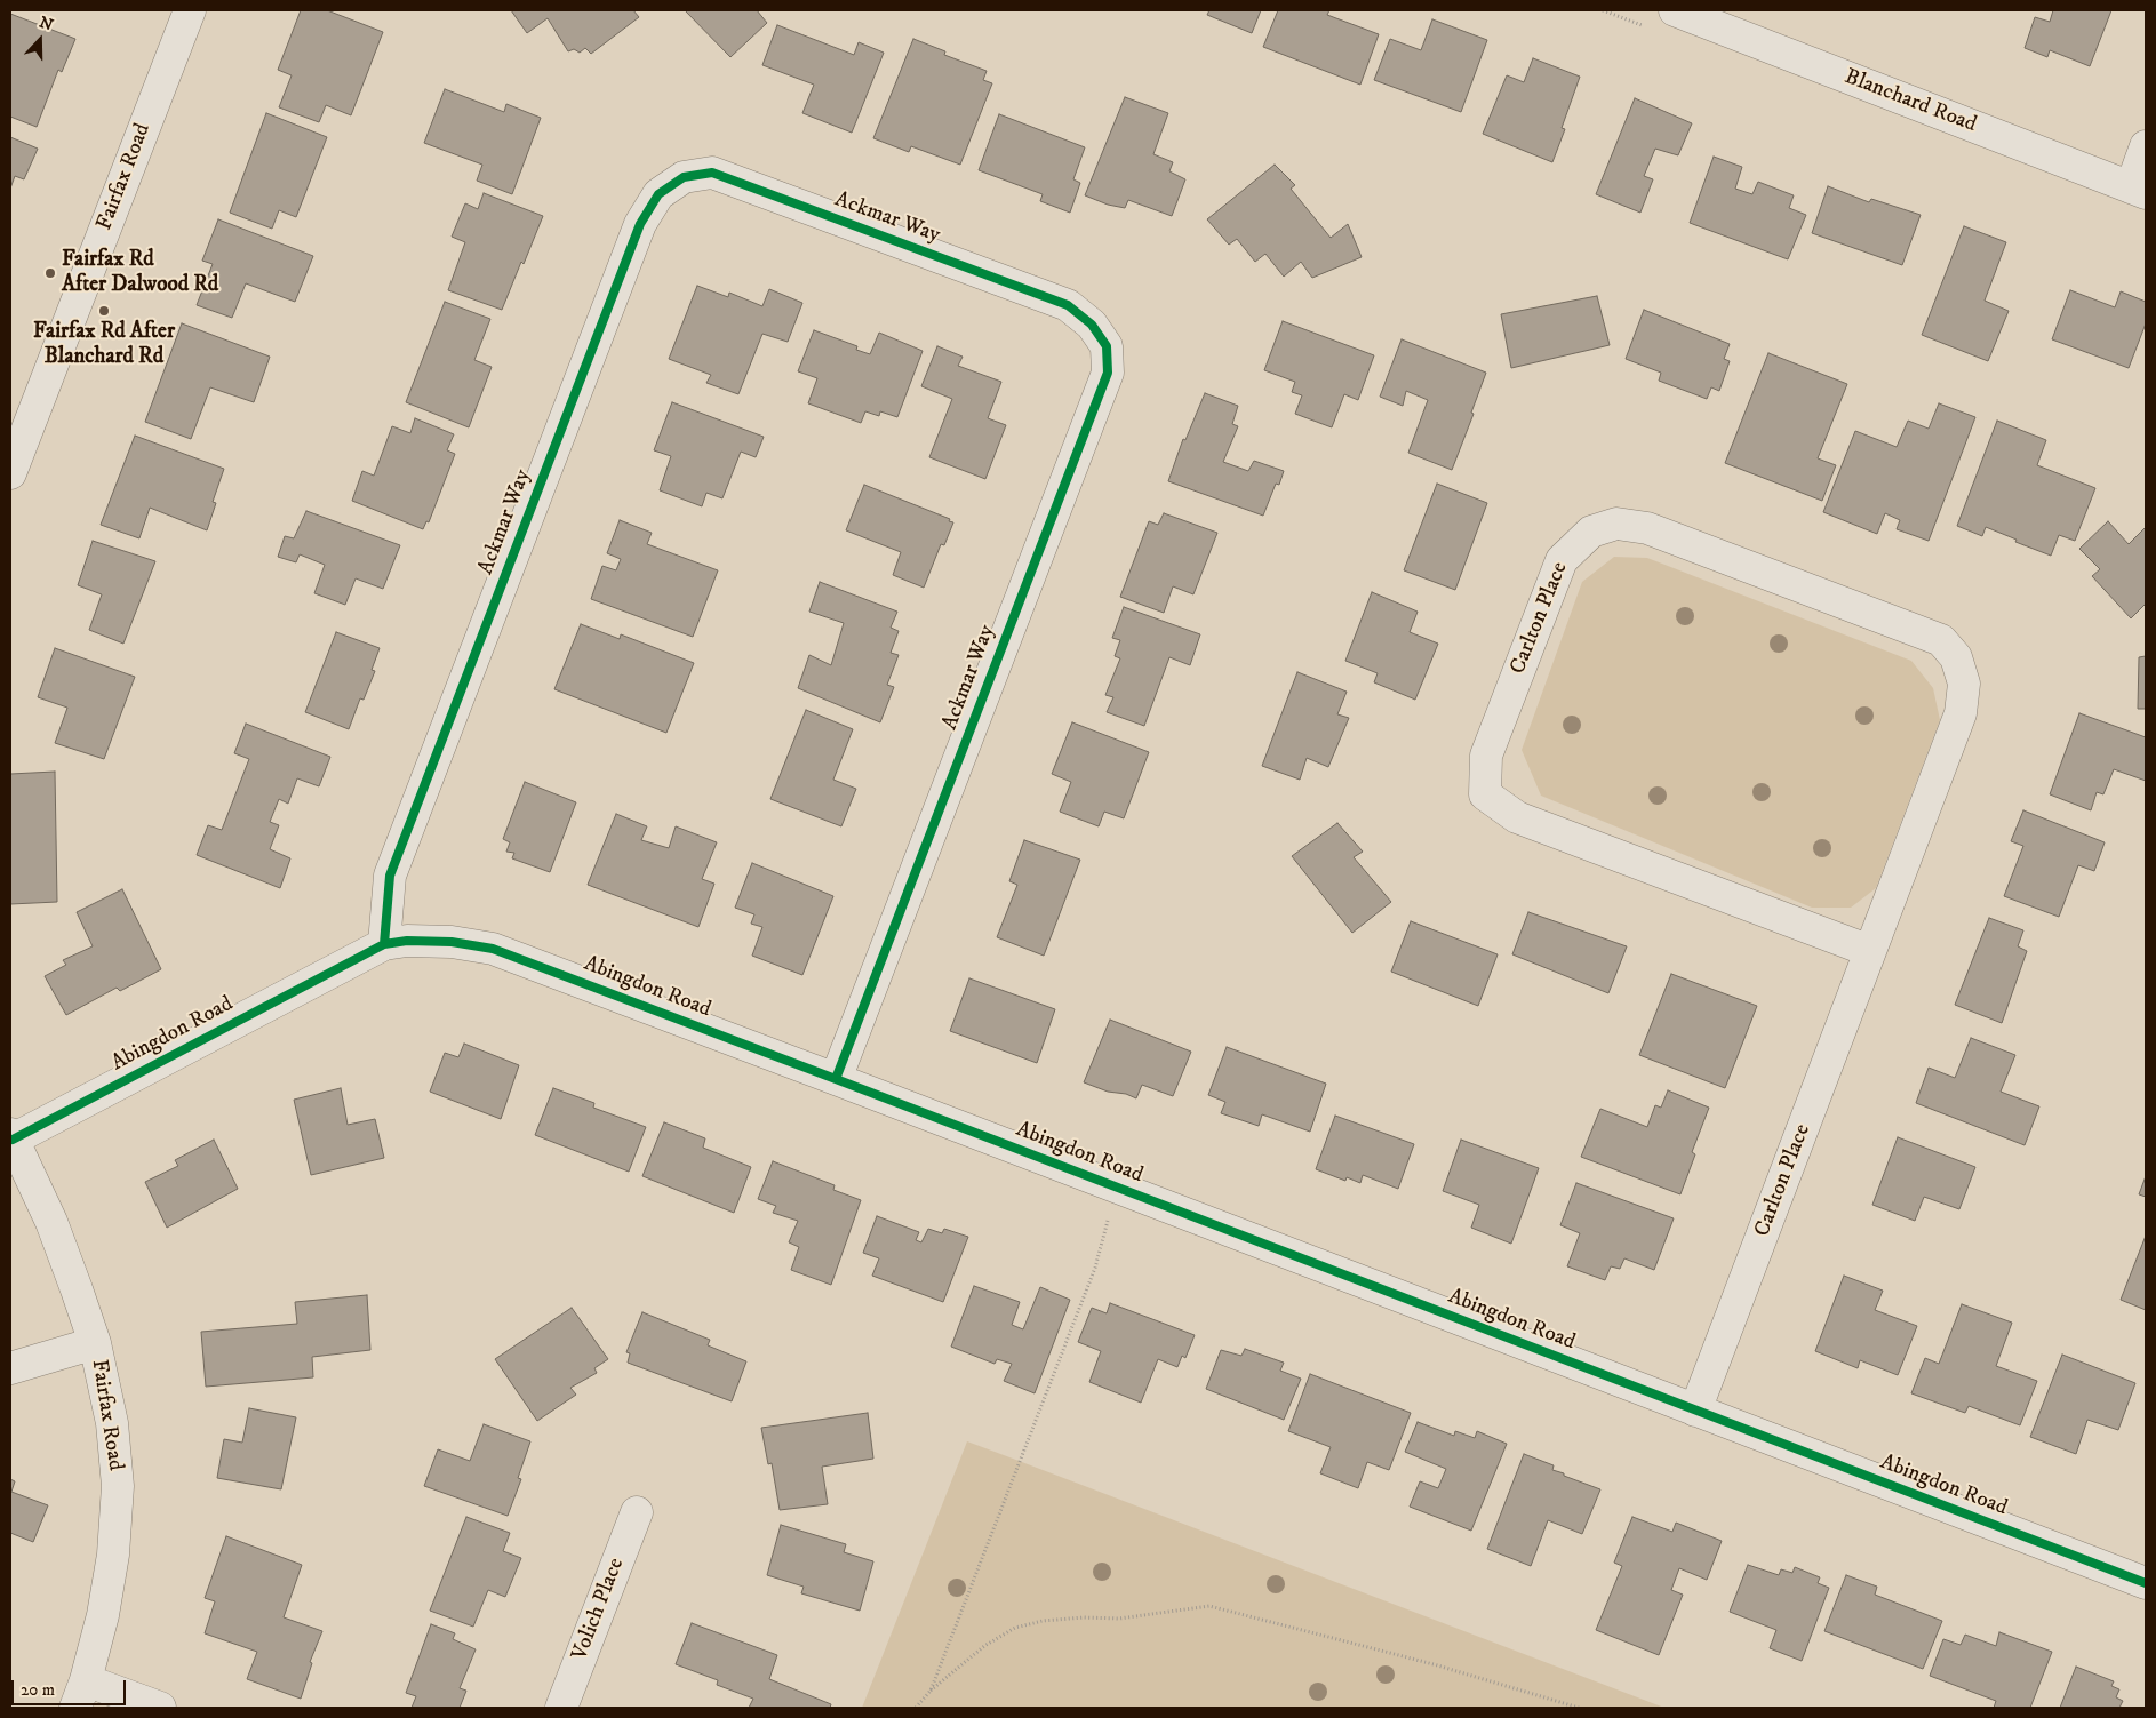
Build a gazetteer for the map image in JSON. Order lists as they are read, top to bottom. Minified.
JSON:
{"streets":{"street":["Blanchard Road","Fairfax Road","Ackmar Way","Carlton Place","Abingdon Road","Volich Place"]},"crossings":[["Fairfax Road","Abingdon Road"],["Ackmar Way","Abingdon Road"],["Carlton Place","Abingdon Road"]],"places":["Fairfax Rd After Dalwood Rd","Fairfax Rd After Blanchard Rd"],"scale_bar":"20 m","north":"top"}
